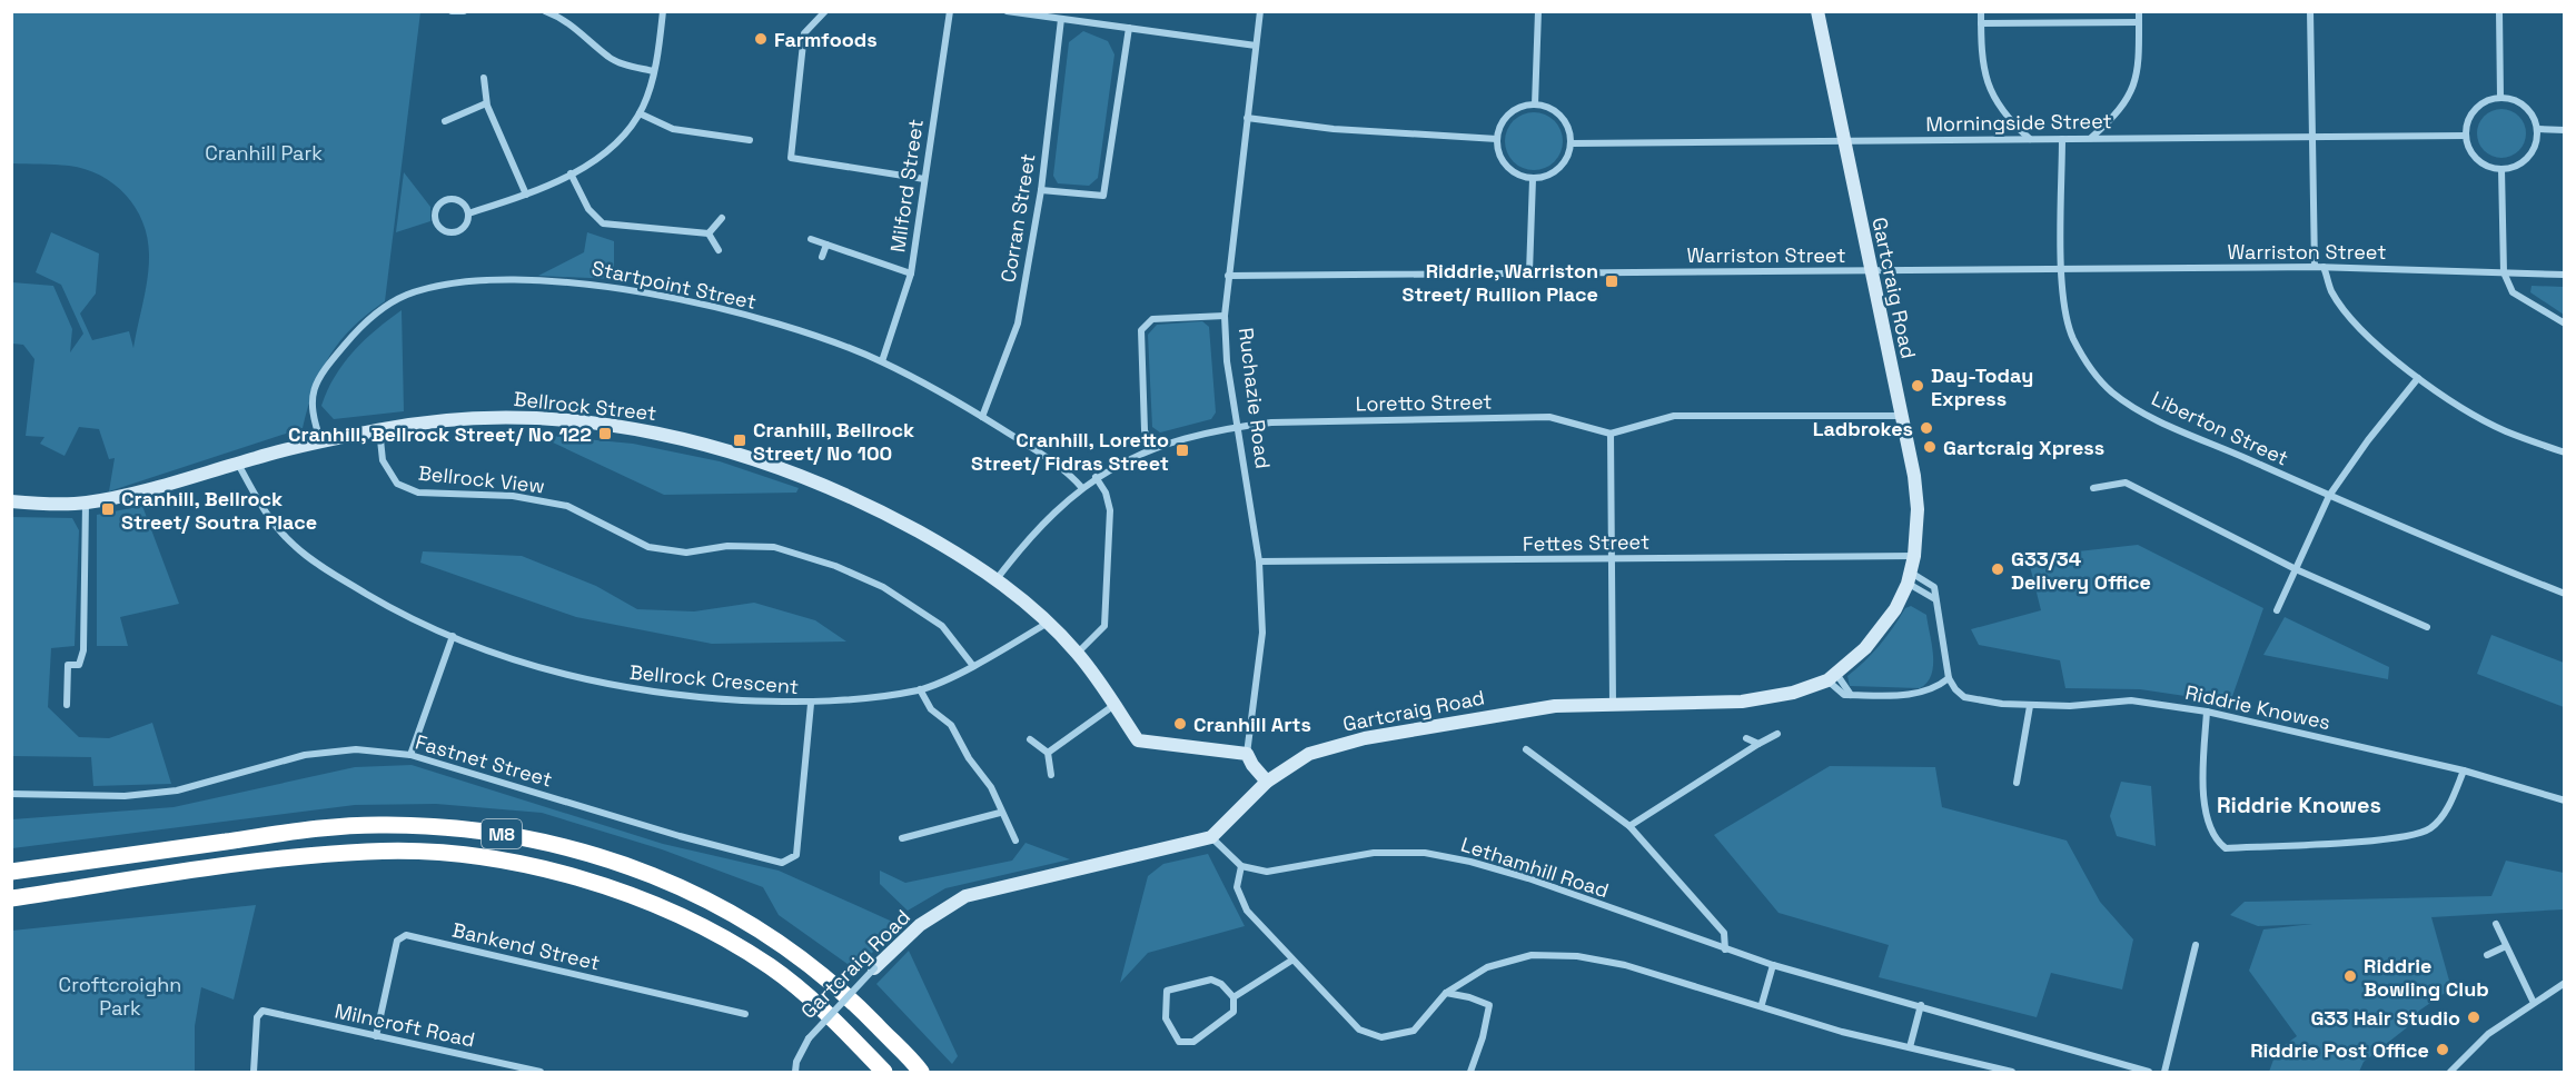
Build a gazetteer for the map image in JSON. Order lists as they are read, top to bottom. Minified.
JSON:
{"streets":{"highway":["M8"],"street":["Morningside Street","Milford Street","Corran Street","Warriston Street","Startpoint Street","Gartcraig Road","Ruchazie Road","Loretto Street","Bellrock Street","Liberton Street","Bellrock View","Fettes Street","Bellrock Crescent","Riddrie Knowes","Fastnet Street","Lethamhill Road","Bankend Street","Milncroft Road"]},"crossings":[["Morningside Street","Gartcraig Road"],["Morningside Street","Liberton Street"],["Milford Street","Startpoint Street"],["Corran Street","Startpoint Street"],["Warriston Street","Gartcraig Road"],["Warriston Street","Ruchazie Road"],["Warriston Street","Liberton Street"],["Startpoint Street","Loretto Street"],["Startpoint Street","Bellrock Street"],["Gartcraig Road","Fettes Street"],["Ruchazie Road","Loretto Street"],["Ruchazie Road","Bellrock Street"],["Ruchazie Road","Fettes Street"],["Loretto Street","Bellrock Street"],["Bellrock Street","Bellrock View"],["Bellrock Street","Bellrock Crescent"],["Bellrock View","Bellrock Crescent"],["Bellrock Crescent","Fastnet Street"],["Bankend Street","Milncroft Road"]],"districts":["Riddrie Knowes"],"parks":["Cranhill Park","Croftcroighn Park"],"places":{"other":["Farmfoods","Day-Today Express","Ladbrokes","Gartcraig Xpress","G33/34 Delivery Office","Cranhill Arts","Riddrie Bowling Club","G33 Hair Studio","Riddrie Post Office"],"transit":["Riddrie, Warriston Street/ Rullion Place","Cranhill, Bellrock Street/ No 122","Cranhill, Bellrock Street/ No 100","Cranhill, Loretto Street/ Fidras Street","Cranhill, Bellrock Street/ Soutra Place"]}}
